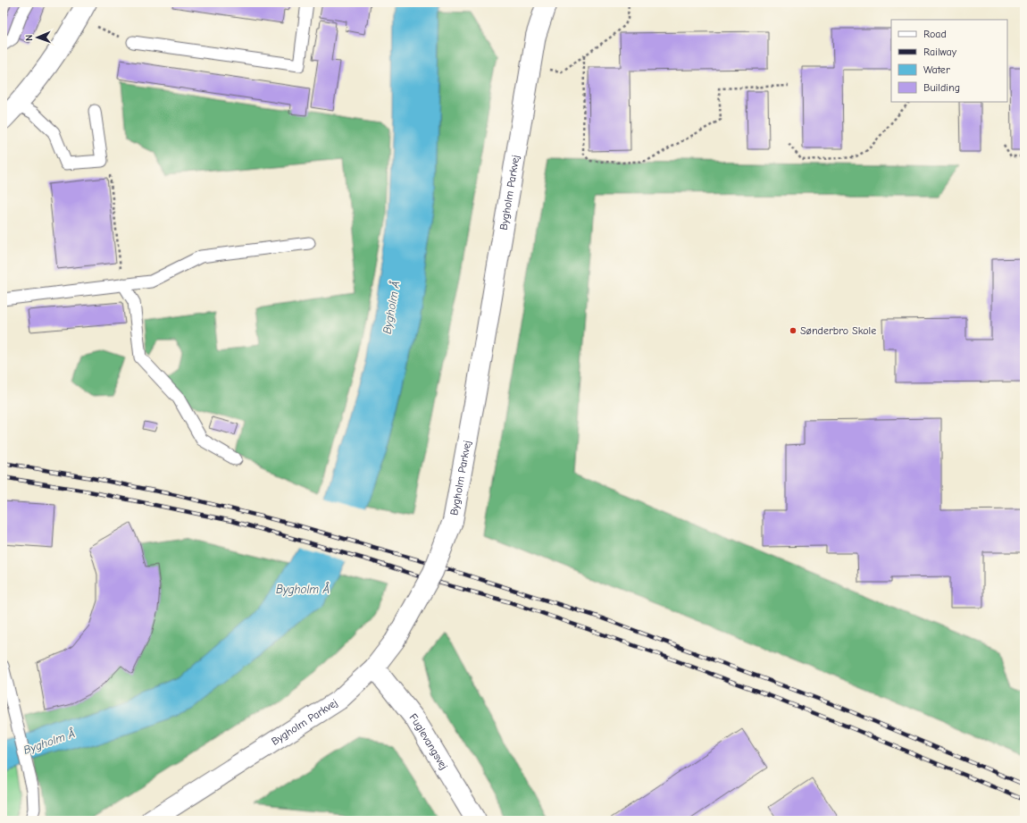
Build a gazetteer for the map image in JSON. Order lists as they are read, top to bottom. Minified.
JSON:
{"streets":{"street":["Bygholm Parkvej","Fuglevangsvej"]},"crossings":[["Bygholm Parkvej","Fuglevangsvej"]],"water":["Bygholm Å"],"places":["Sønderbro Skole"],"legend":["Road","Railway","Water","Building"],"north":"left"}
